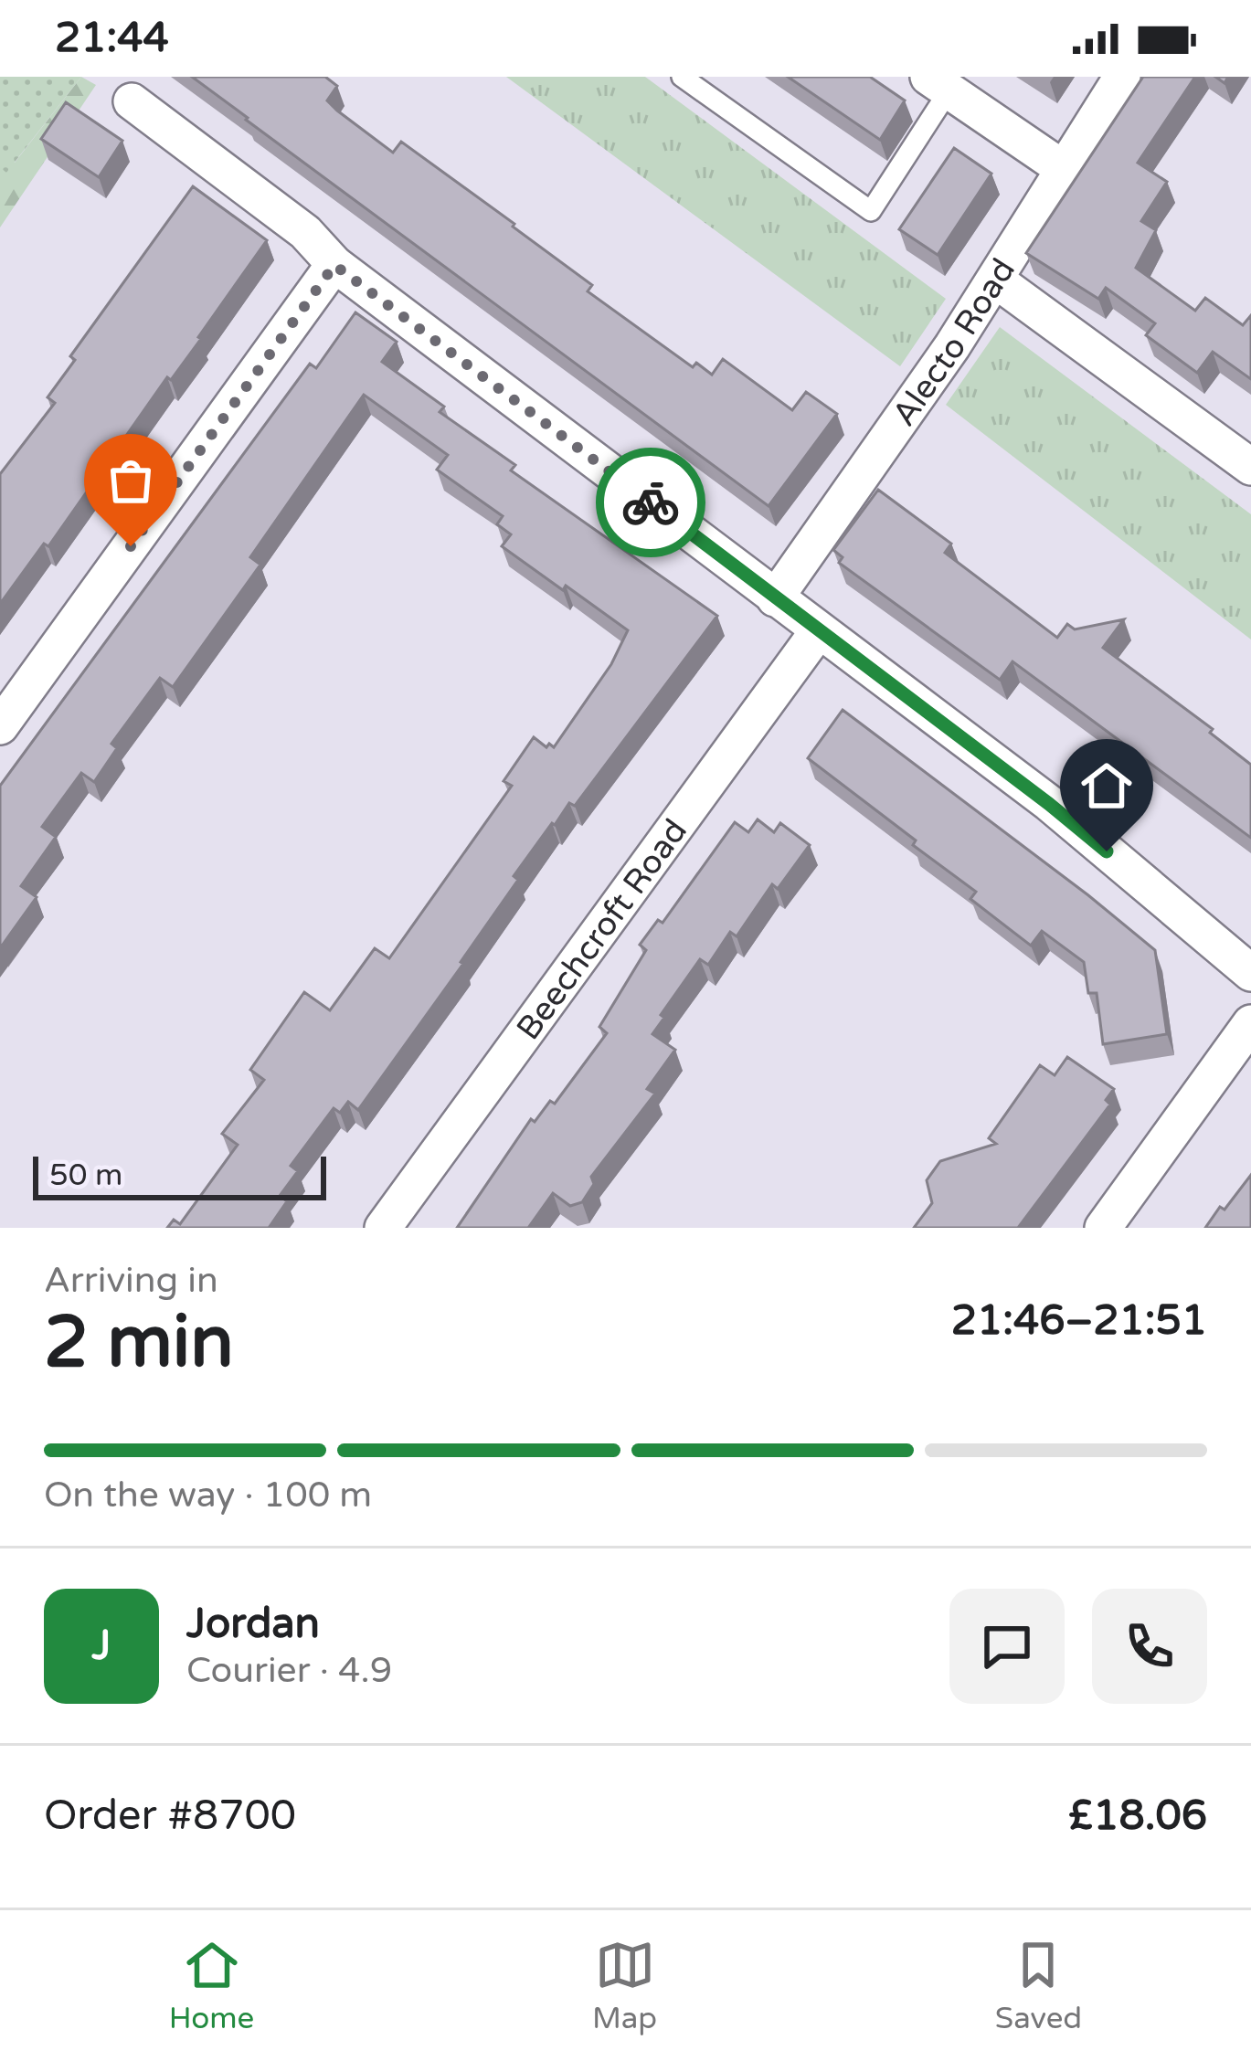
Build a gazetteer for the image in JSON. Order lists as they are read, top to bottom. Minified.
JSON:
{"streets":{"street":["Alecto Road","Beechcroft Road"]},"scale_bar":"50 m","page":{"status":"21:44","scale":"50 m","heading":["2 min","Arriving in","21:46–21:51"],"panel":["Jordan","Courier · 4.9","Order #8700","£18.06"],"bar":"On the way · 100 m","round":"J","tabs":["Home","Map","Saved"]}}
